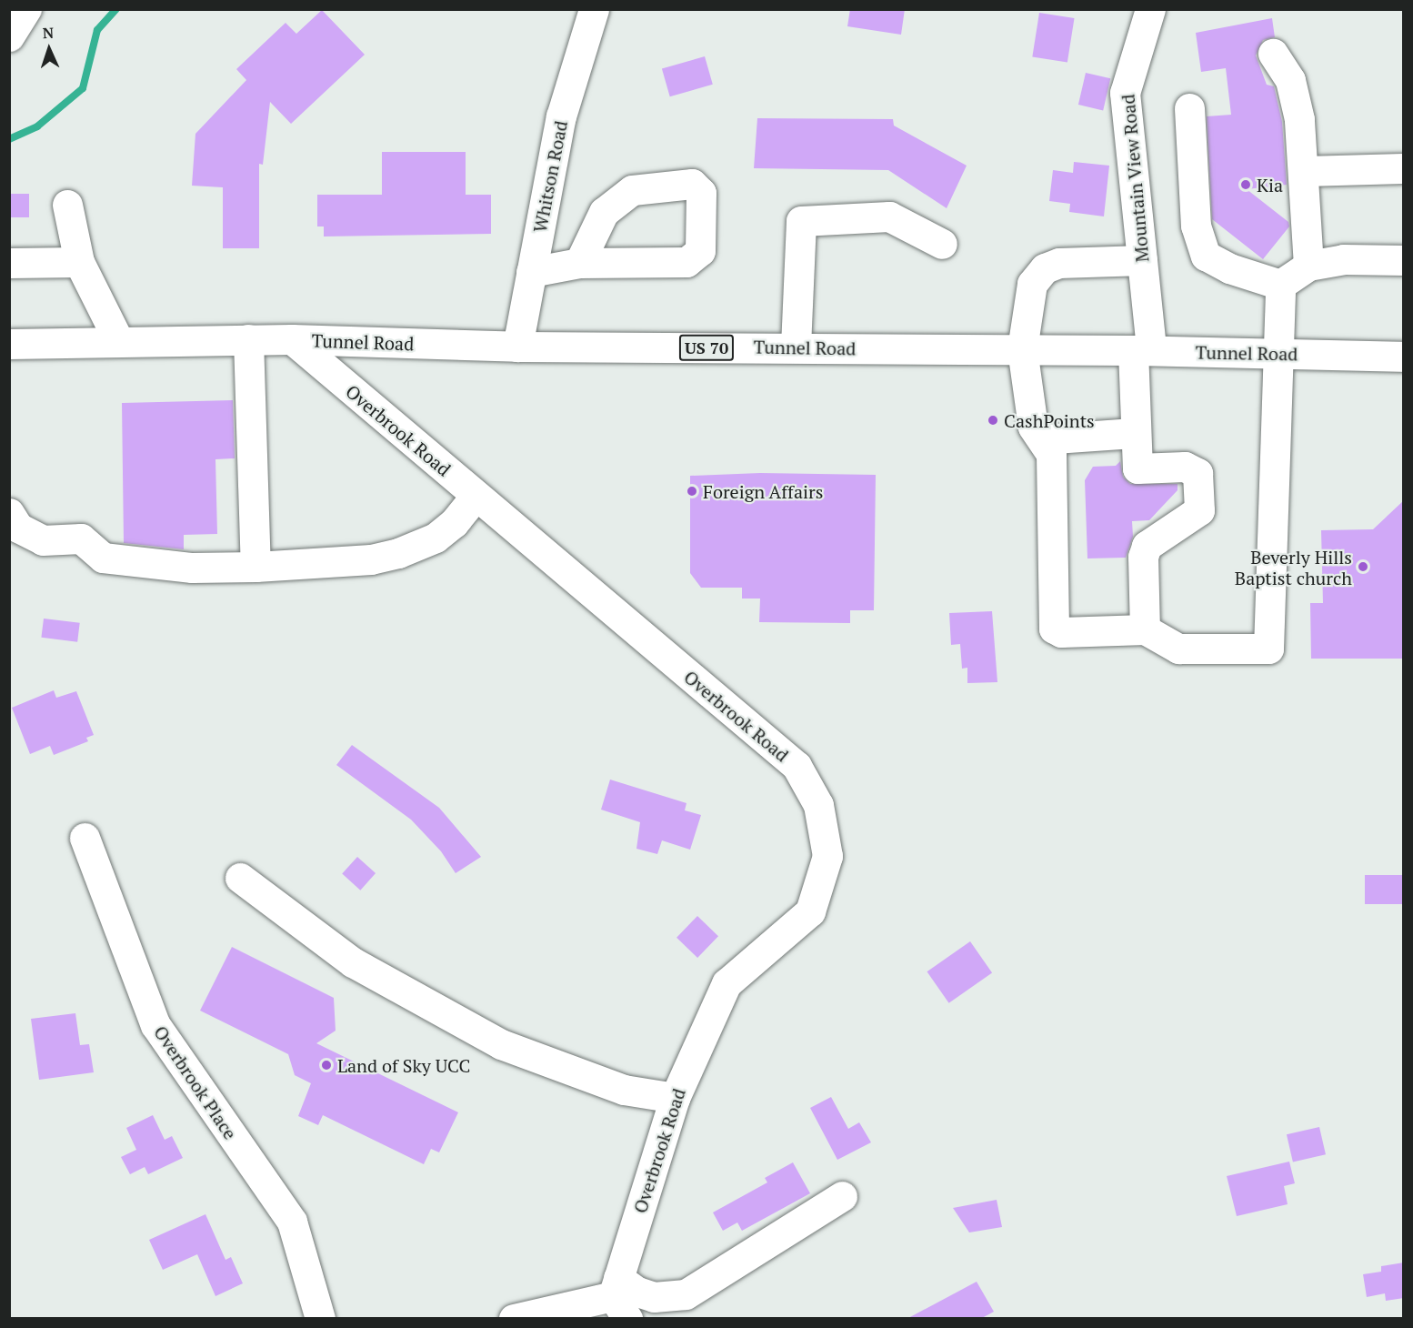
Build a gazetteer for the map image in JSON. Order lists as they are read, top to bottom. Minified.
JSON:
{"streets":{"street":["Whitson Road","Mountain View Road","Tunnel Road","US 70","Overbrook Road","Overbrook Place"]},"crossings":[["Whitson Road","Tunnel Road"],["Mountain View Road","Tunnel Road"],["Tunnel Road","Overbrook Road"]],"places":["Kia","CashPoints","Foreign Affairs","Beverly Hills Baptist church","Land of Sky UCC"],"north":"top"}
